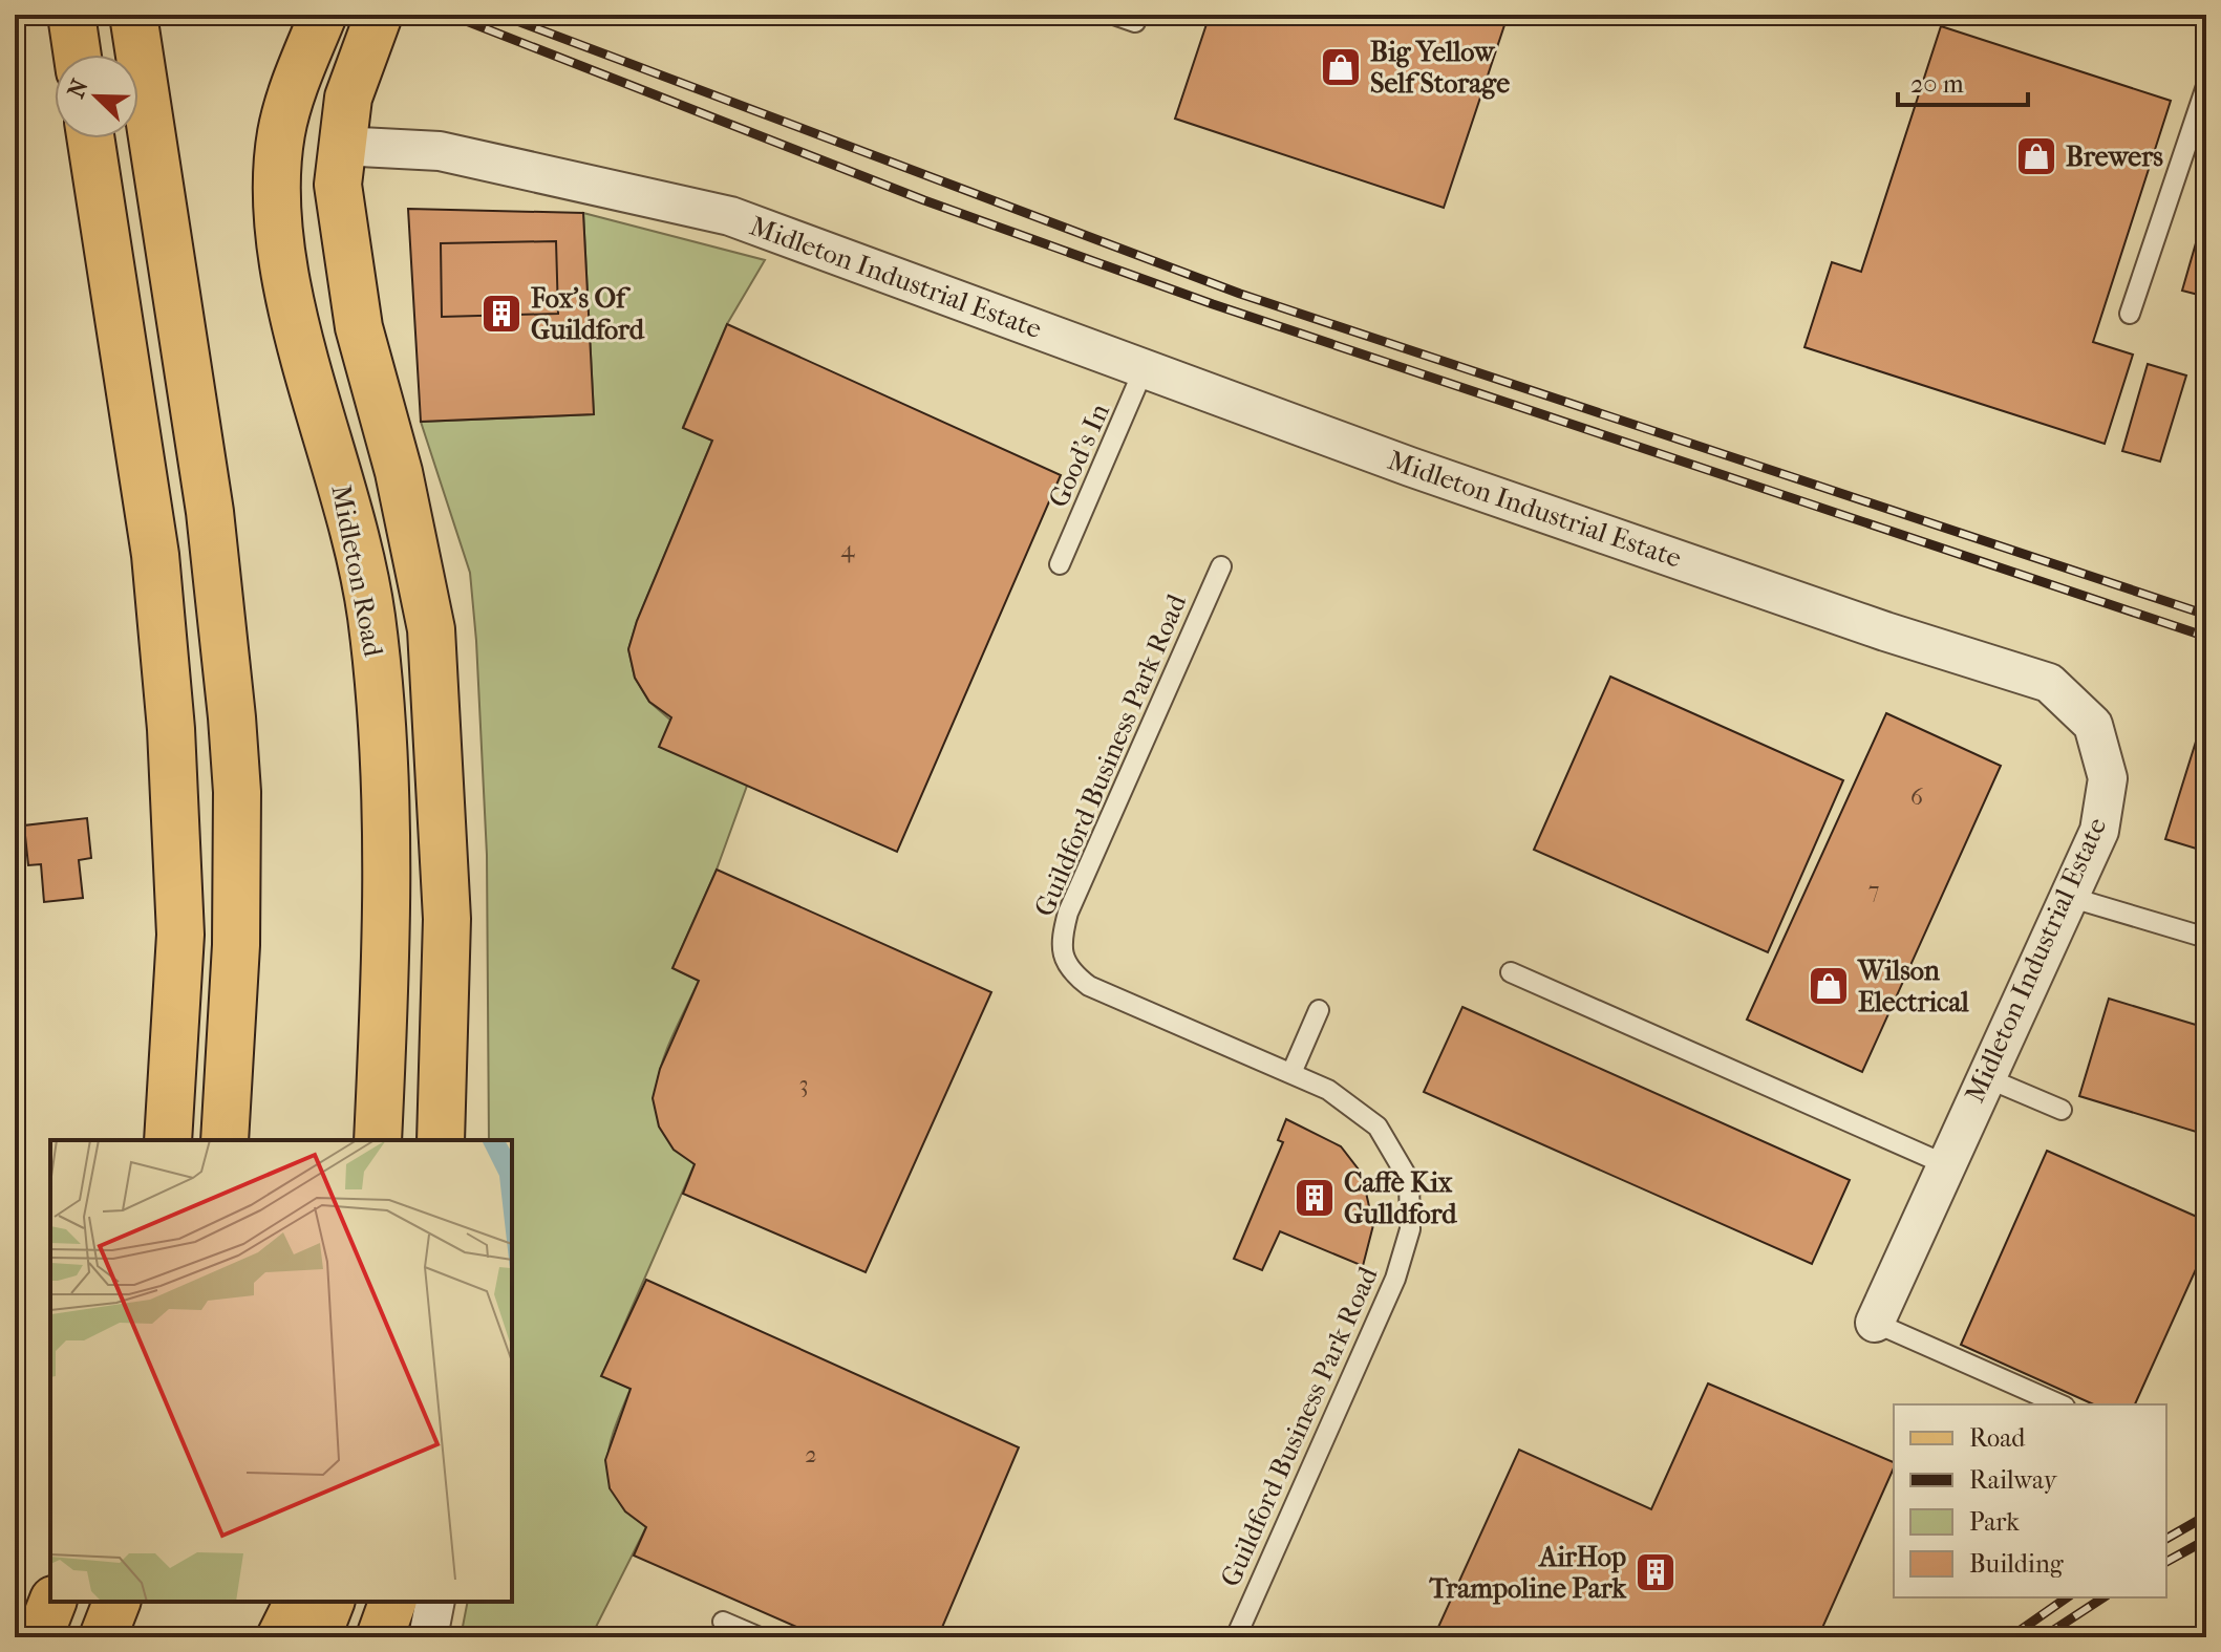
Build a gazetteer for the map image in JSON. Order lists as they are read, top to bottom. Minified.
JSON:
{"streets":{"main road":["Midleton Road"],"street":["Midleton Industrial Estate"],"lane":["Good's In","Guildford Business Park Road"]},"crossings":[["Midleton Industrial Estate","Good's In"]],"places":{"shop":["Big Yellow Self Storage","Brewers","Wilson Electrical"],"building":["Fox's Of Guildford","Caffè Kix Gulldford","AirHop Trampoline Park"]},"house_numbers":["4","6","7","3","2"],"legend":["Road","Railway","Park","Building"],"scale_bar":"20 m","north":"top left"}
